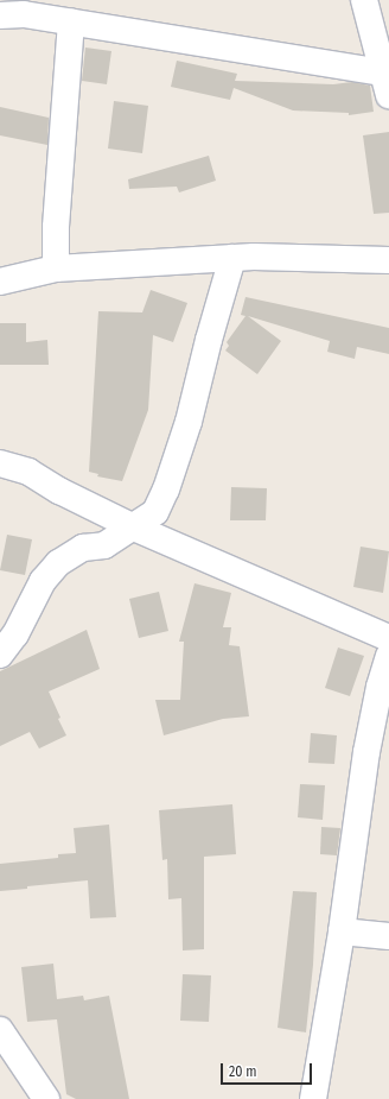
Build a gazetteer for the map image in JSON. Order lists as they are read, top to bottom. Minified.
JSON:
{"scale_bar":"20 m"}
